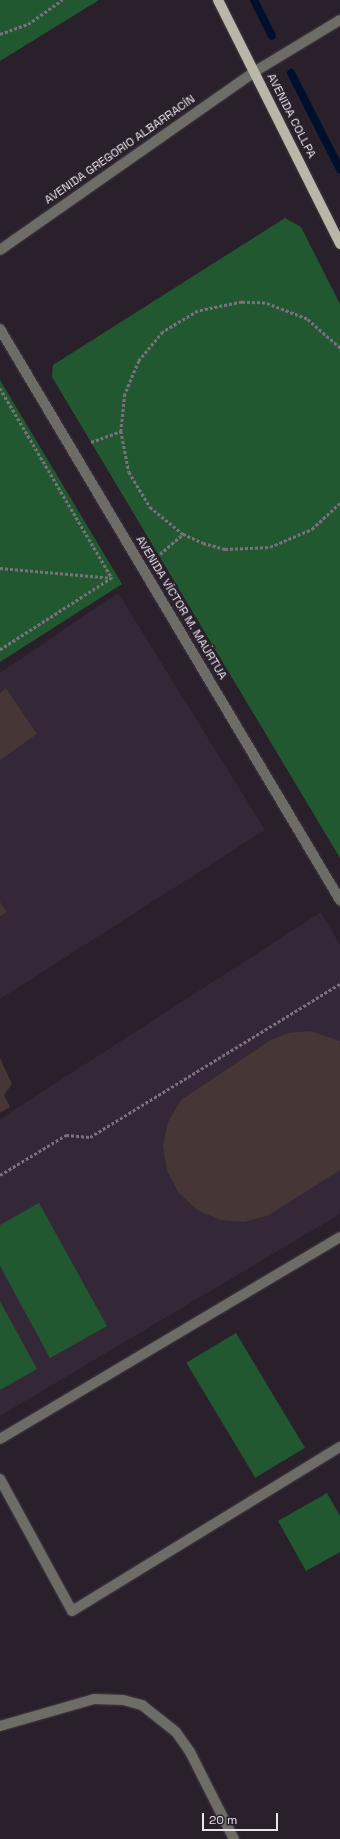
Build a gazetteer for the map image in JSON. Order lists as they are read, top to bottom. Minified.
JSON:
{"streets":{"main road":["AVENIDA COLLPA"],"street":["AVENIDA GREGORIO ALBARRACÍN","AVENIDA VÍCTOR M. MAÚRTUA"]},"crossings":[["AVENIDA COLLPA","AVENIDA GREGORIO ALBARRACÍN"]],"scale_bar":"20 m"}
